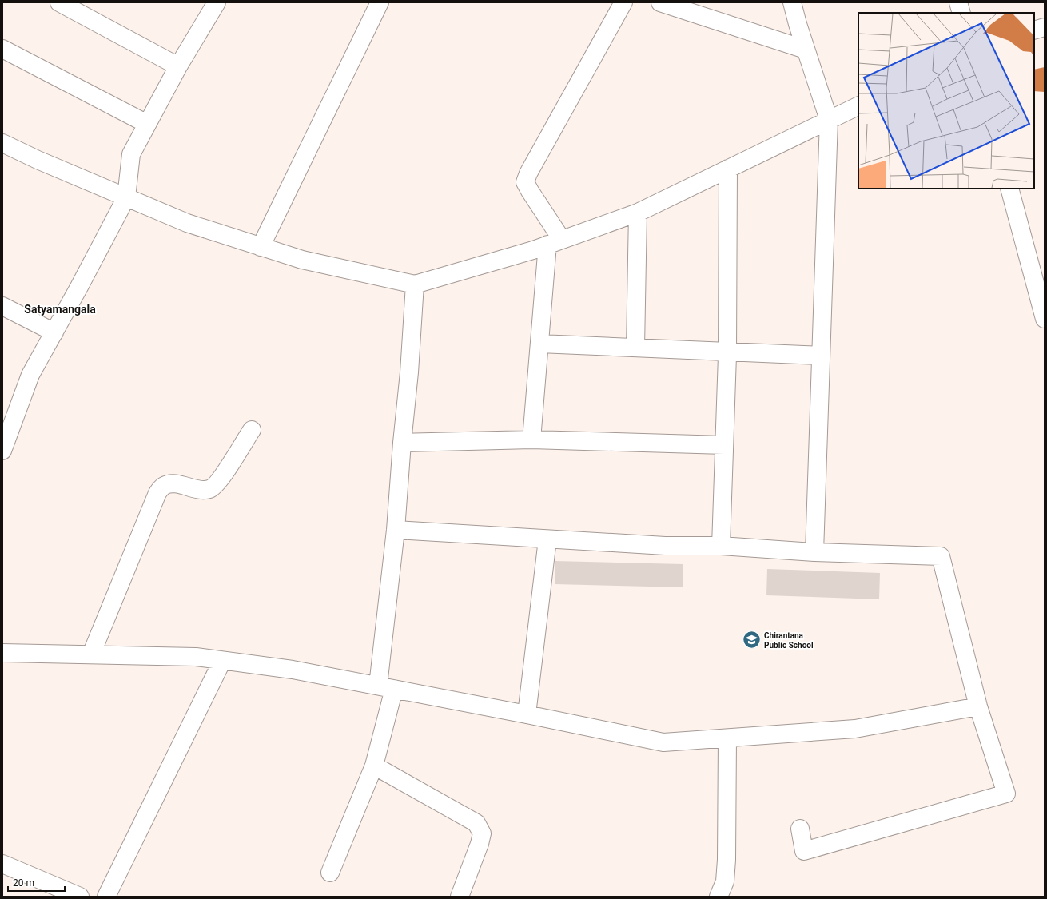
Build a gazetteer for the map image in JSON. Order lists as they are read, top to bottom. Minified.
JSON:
{"districts":["Satyamangala"],"places":{"school or university":["Chirantana Public School"]},"scale_bar":"20 m"}
